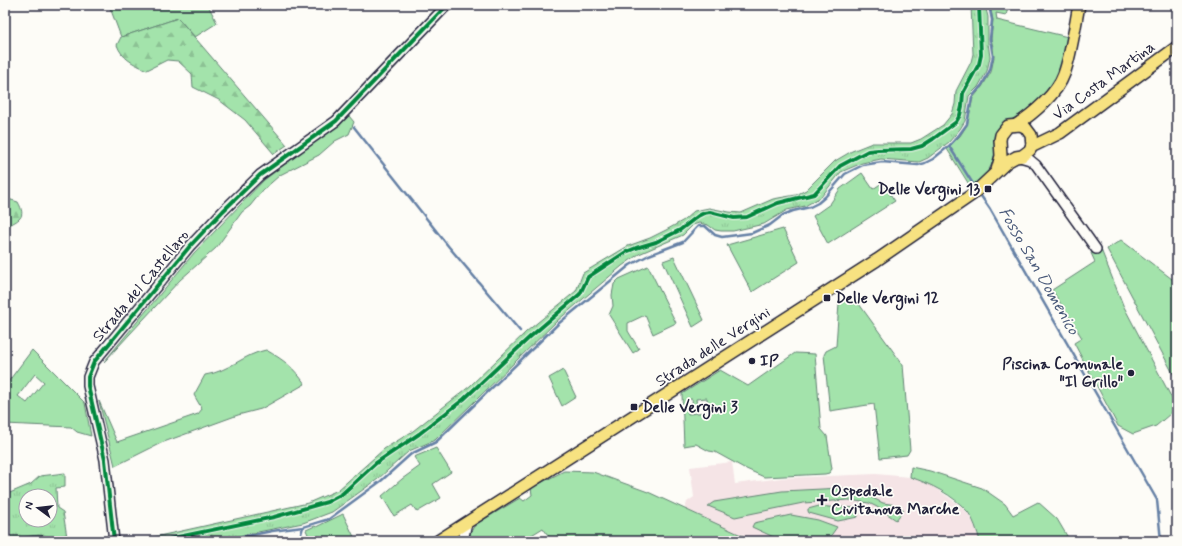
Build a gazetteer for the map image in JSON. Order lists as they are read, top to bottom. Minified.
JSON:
{"streets":{"main road":["Via Costa Martina","Strada delle Vergini"],"street":["Strada del Castellaro"]},"crossings":[["Via Costa Martina","Strada delle Vergini"]],"water":["Fosso San Domenico"],"places":{"transit":["Delle Vergini 13","Delle Vergini 12","Delle Vergini 3"],"other":["IP","Piscina Comunale \"Il Grillo\""],"health":["Ospedale Civitanova Marche"]},"north":"left"}
